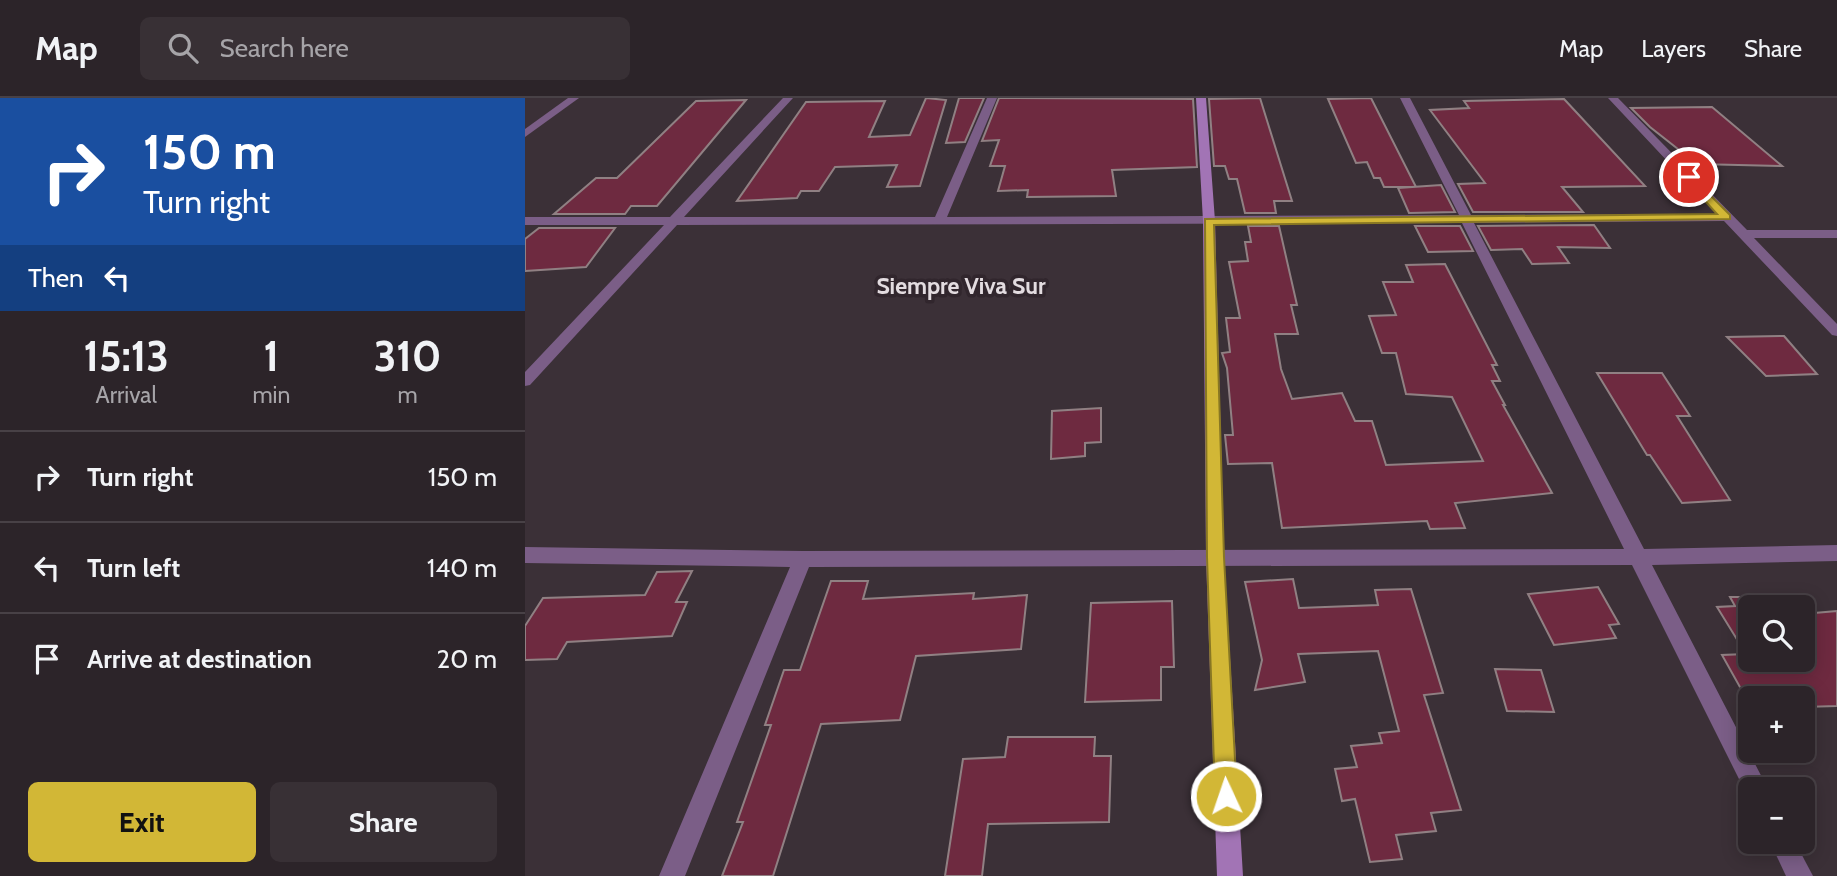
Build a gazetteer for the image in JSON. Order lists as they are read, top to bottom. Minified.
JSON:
{"districts":["Siempre Viva Sur"],"page":{"header":"Map","search":"Search here","nav":["Map","Layers","Share"],"turn":["150 m","Turn right"],"then":"Then","eta":["15:13","Arrival","1","min","310","m"],"list":[{"name":"Turn right","value":"150 m"},{"name":"Turn left","value":"140 m"},{"name":"Arrive at destination","value":"20 m"}],"map_buttons":["+","−"],"buttons":["Exit","Share"]}}
